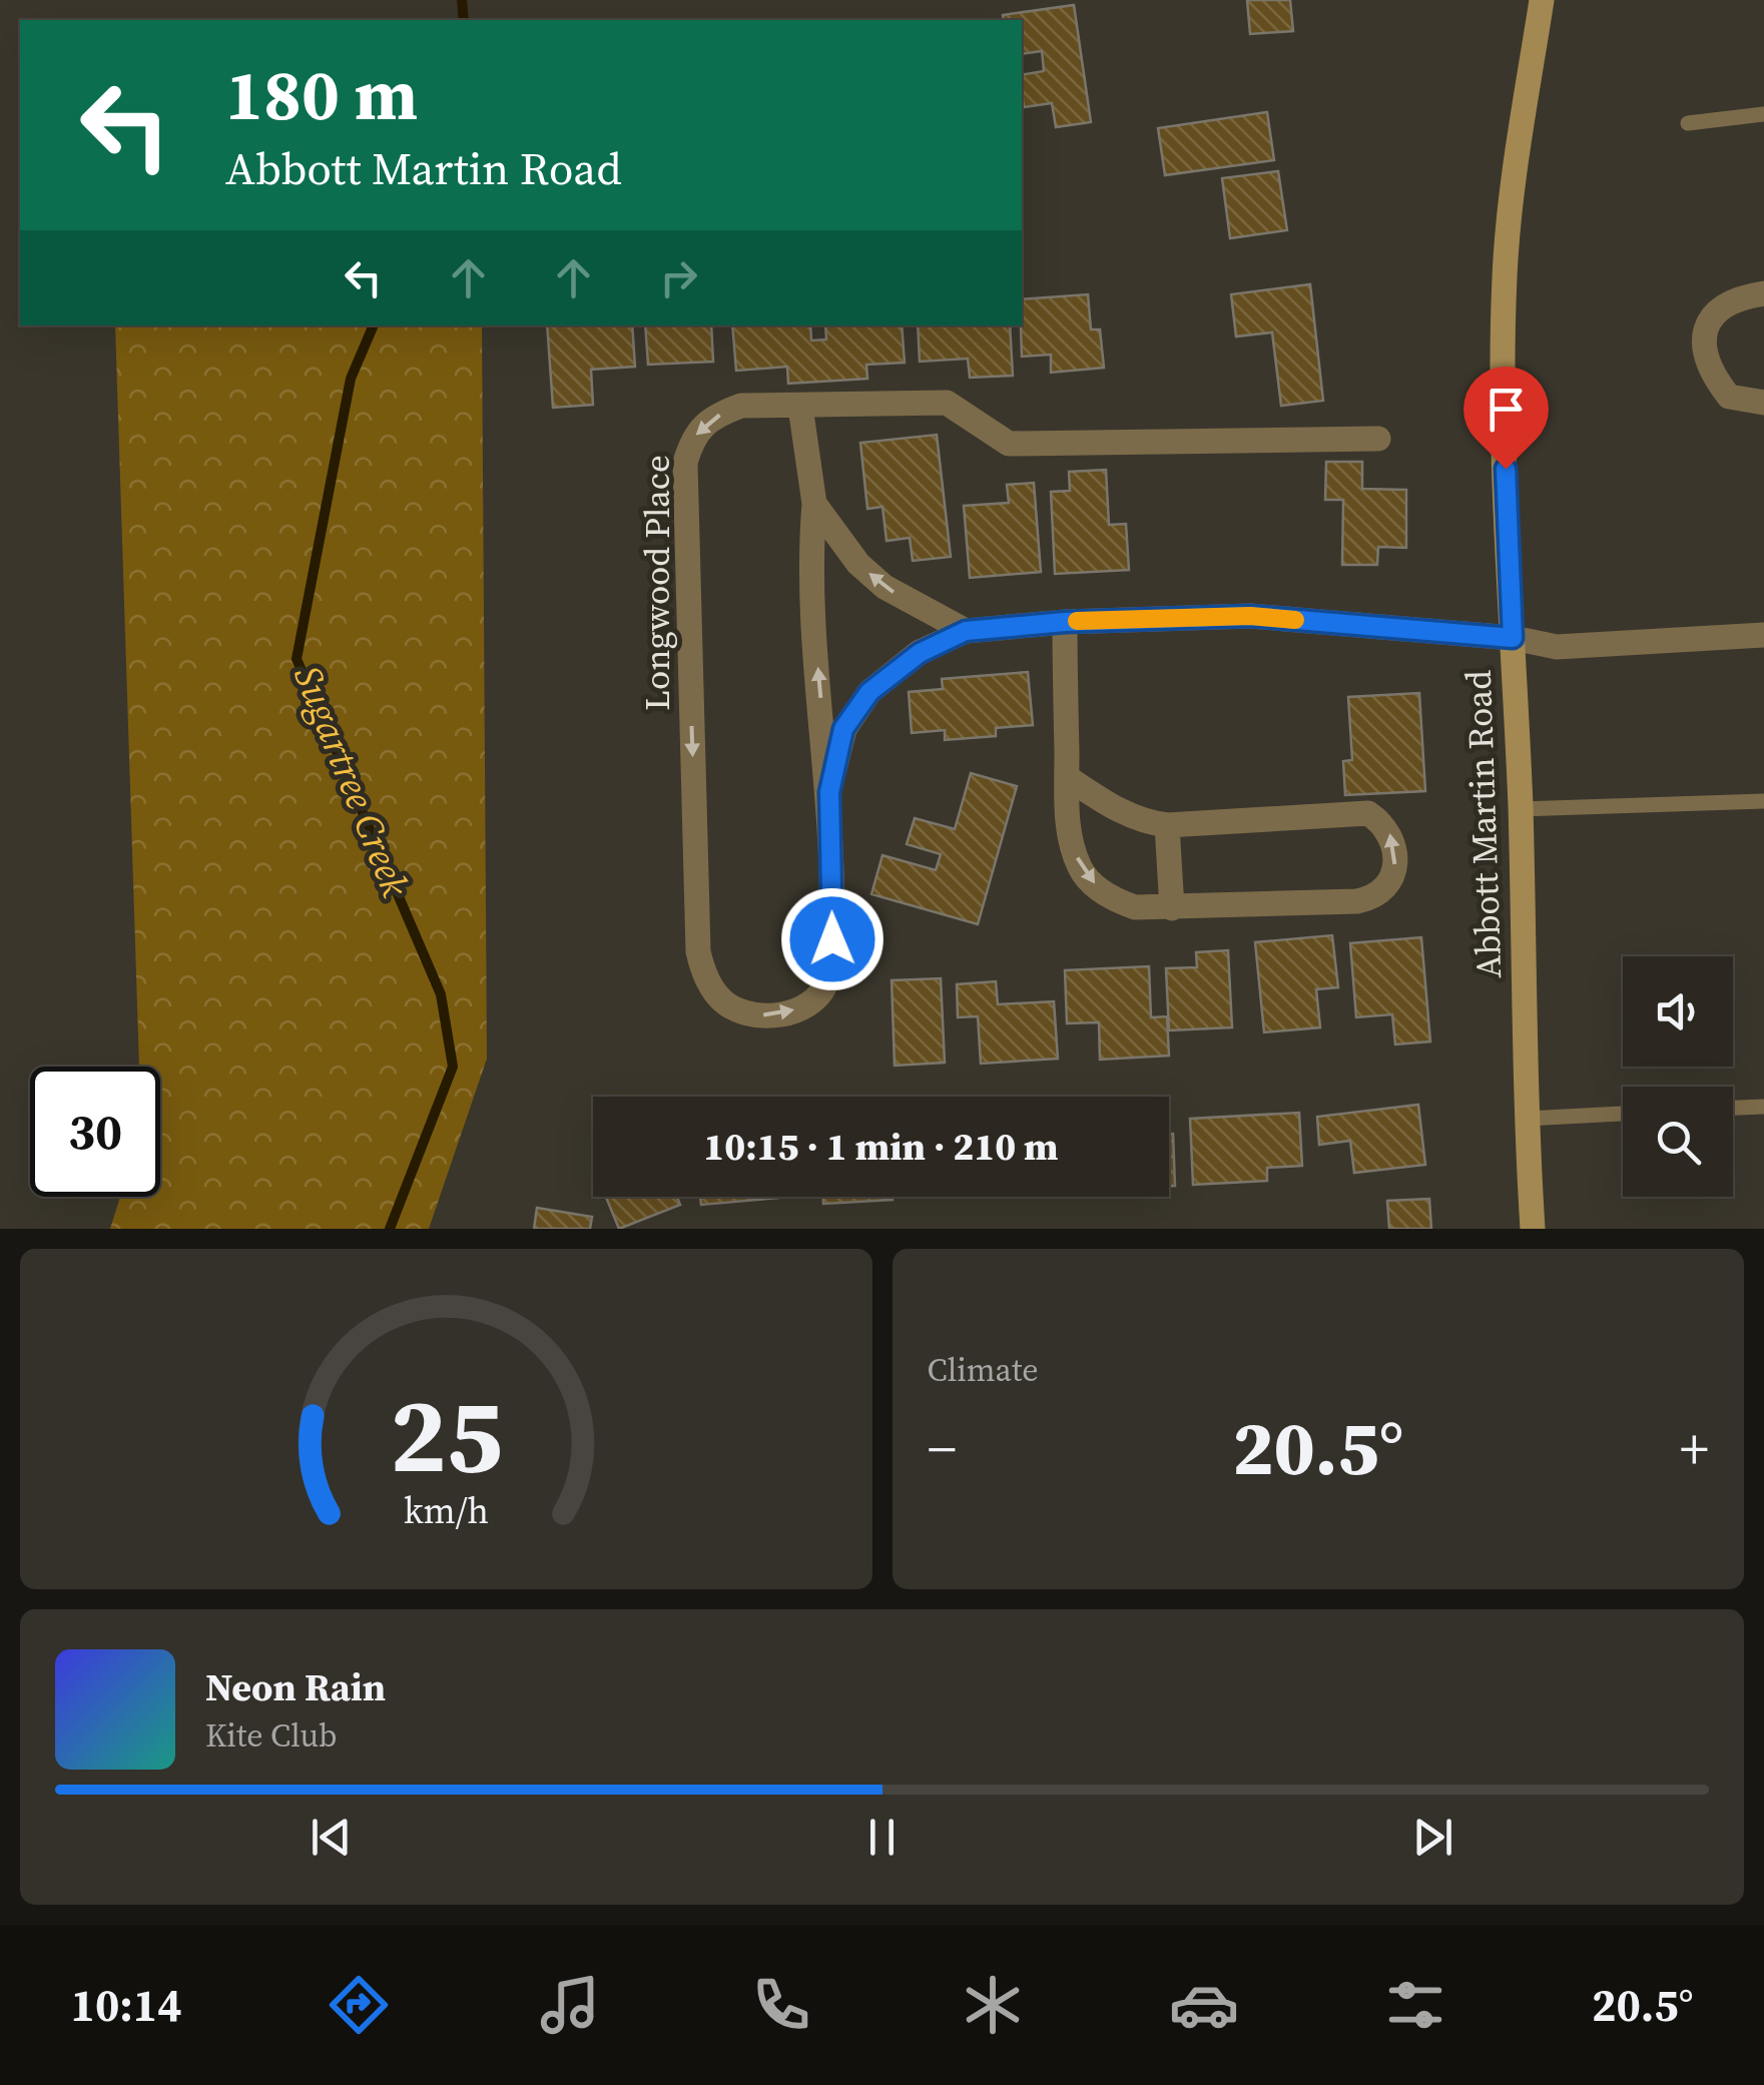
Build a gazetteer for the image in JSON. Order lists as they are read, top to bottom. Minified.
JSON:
{"streets":{"main road":["Abbott Martin Road"],"street":["Longwood Place"]},"crossings":[["Longwood Place","Abbott Martin Road"]],"water":["Sugartree Creek"],"page":{"turn":["180 m","Abbott Martin Road"],"limit":"30","trip":"10:15 · 1 min · 210 m","tile":"Climate","heat":["−","20.5°","+"],"song":["Neon Rain","Kite Club"],"tabs":["10:14","20.5°"],"gauge":["25","km/h"]}}
